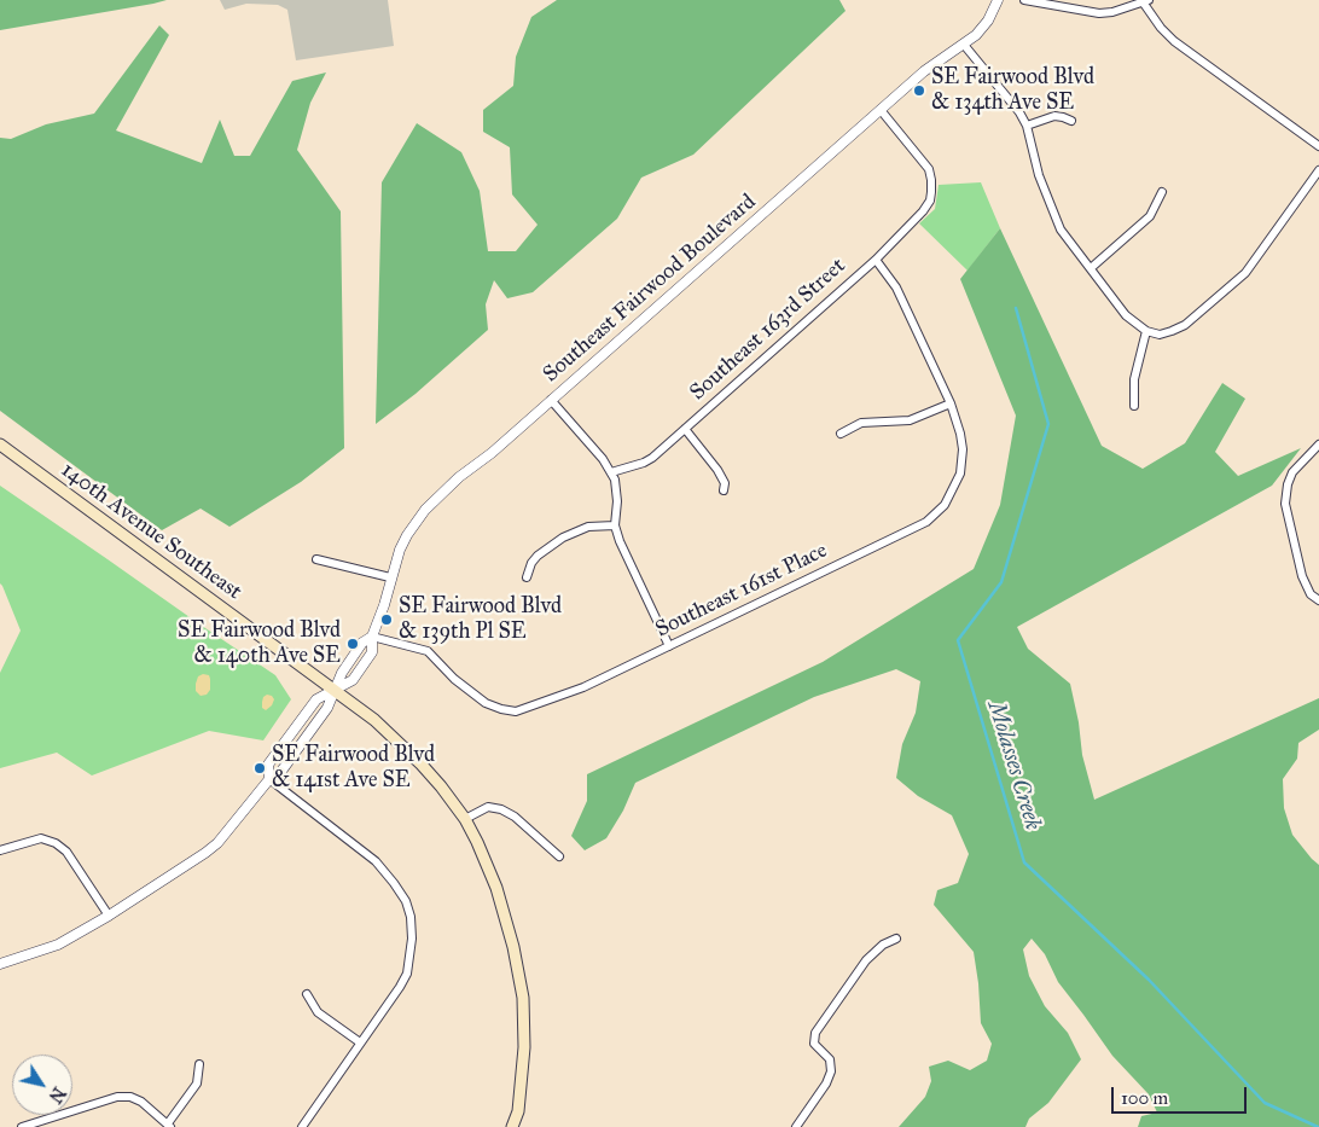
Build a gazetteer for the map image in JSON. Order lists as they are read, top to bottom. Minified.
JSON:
{"streets":{"main road":["140th Avenue Southeast"],"street":["Southeast Fairwood Boulevard","Southeast 163rd Street","Southeast 161st Place"]},"crossings":[["Southeast Fairwood Boulevard","Southeast 163rd Street"],["Southeast Fairwood Boulevard","140th Avenue Southeast"],["Southeast Fairwood Boulevard","Southeast 161st Place"]],"water":["Molasses Creek"],"places":["SE Fairwood Blvd & 134th Ave SE","SE Fairwood Blvd & 139th Pl SE","SE Fairwood Blvd & 140th Ave SE","SE Fairwood Blvd & 141st Ave SE"],"scale_bar":"100 m","north":"bottom right"}
